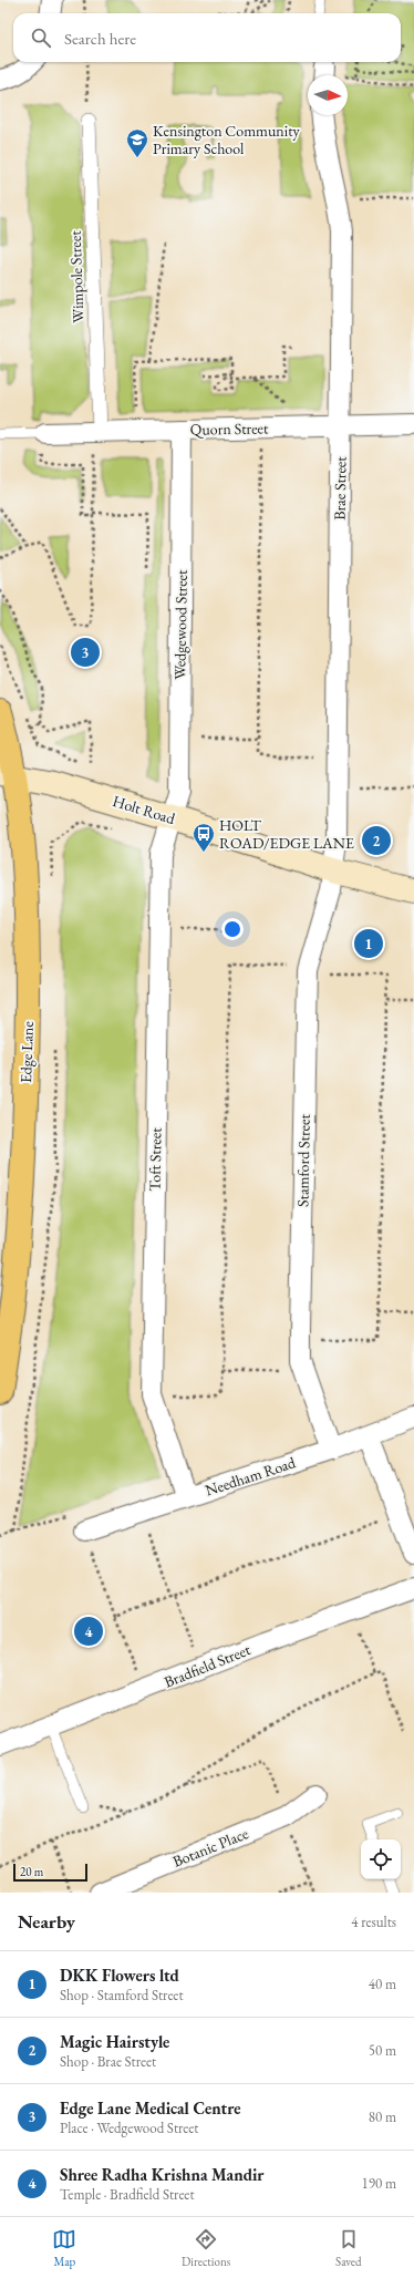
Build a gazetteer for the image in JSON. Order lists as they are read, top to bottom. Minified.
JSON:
{"streets":{"highway":["Edge Lane"],"main road":["Holt Road"],"street":["Wimpole Street","Quorn Street","Brae Street","Wedgewood Street","Toft Street","Stamford Street","Needham Road","Bradfield Street","Botanic Place"]},"crossings":[["Wimpole Street","Quorn Street"],["Quorn Street","Brae Street"],["Quorn Street","Wedgewood Street"],["Brae Street","Holt Road"],["Brae Street","Stamford Street"],["Wedgewood Street","Holt Road"],["Wedgewood Street","Toft Street"],["Holt Road","Edge Lane"],["Holt Road","Toft Street"],["Holt Road","Stamford Street"],["Toft Street","Needham Road"],["Stamford Street","Needham Road"]],"places":{"school or university":["Kensington Community Primary School"],"bus stop":["HOLT ROAD/EDGE LANE"]},"scale_bar":"20 m","north":"right","page":{"search":"Search here","pins":["3","2","1","4"],"scale":"20 m","heading":["Nearby","4 results"],"list":[{"mark":"1","name":"DKK Flowers ltd","note":"Shop · Stamford Street","value":"40 m"},{"mark":"2","name":"Magic Hairstyle","note":"Shop · Brae Street","value":"50 m"},{"mark":"3","name":"Edge Lane Medical Centre","note":"Place · Wedgewood Street","value":"80 m"},{"mark":"4","name":"Shree Radha Krishna Mandir","note":"Temple · Bradfield Street","value":"190 m"}],"nav":["Map","Directions","Saved"]}}
